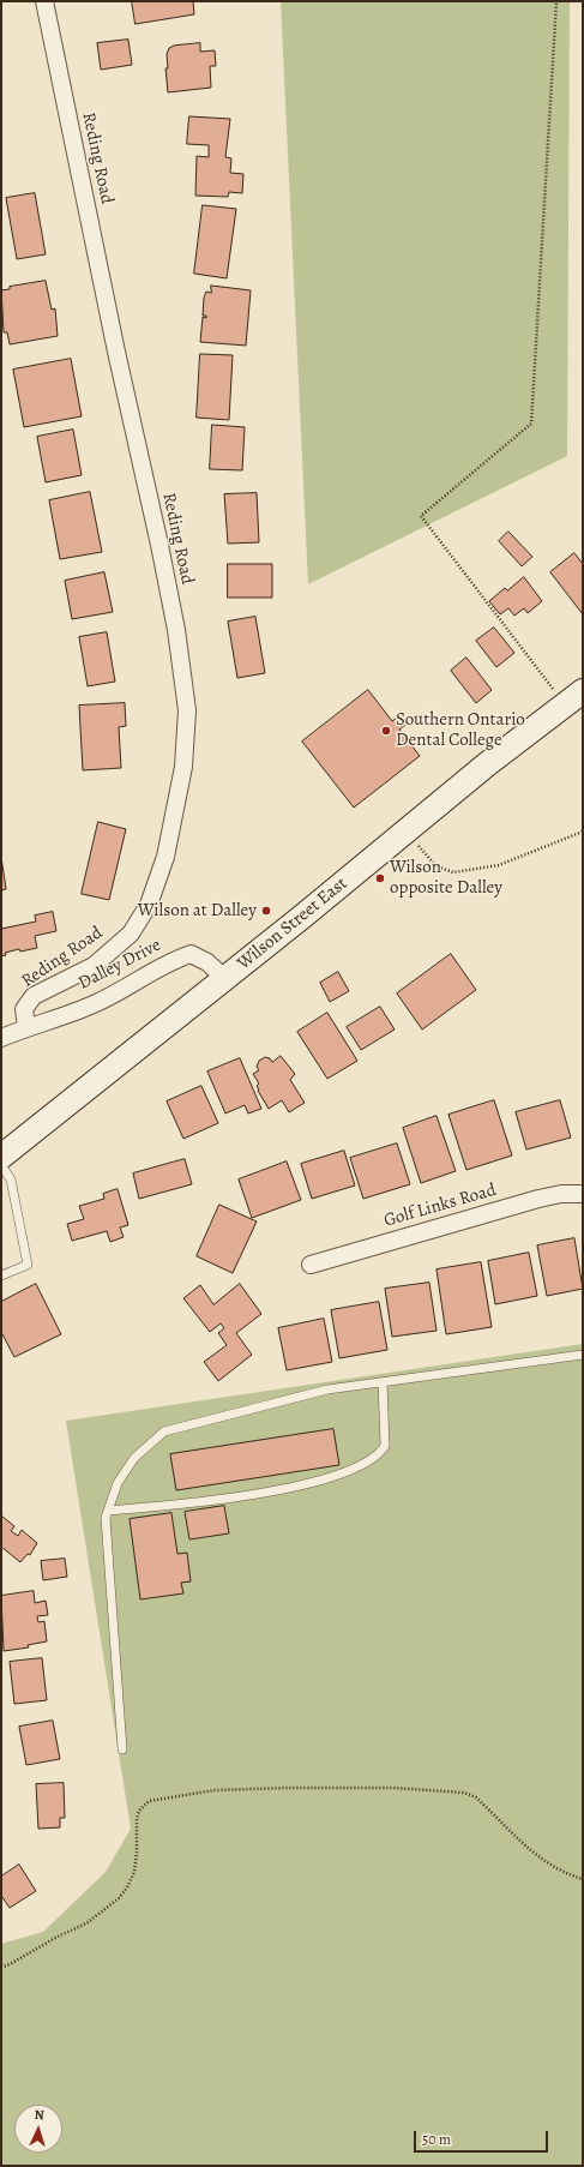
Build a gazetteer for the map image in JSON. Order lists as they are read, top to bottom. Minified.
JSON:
{"streets":{"main road":["Wilson Street East"],"street":["Reding Road","Dalley Drive","Golf Links Road"]},"crossings":[["Reding Road","Dalley Drive"],["Wilson Street East","Dalley Drive"]],"places":["Southern Ontario Dental College","Wilson opposite Dalley","Wilson at Dalley"],"scale_bar":"50 m","north":"top"}
